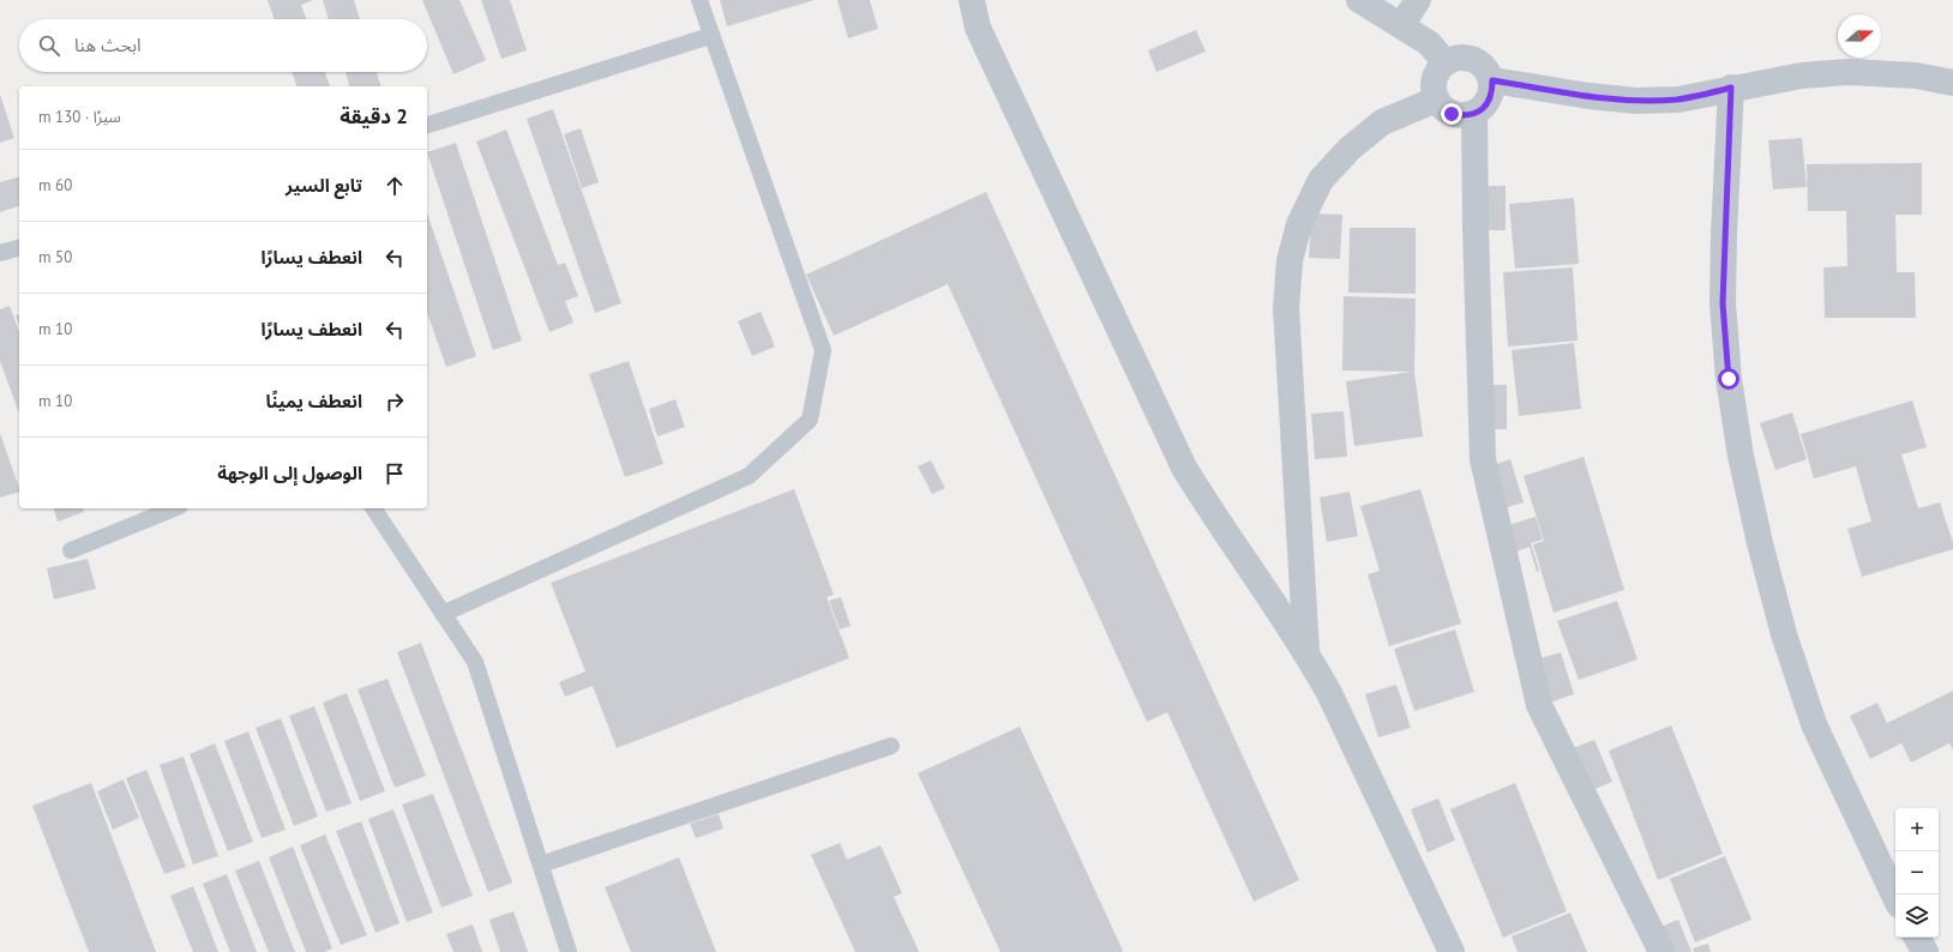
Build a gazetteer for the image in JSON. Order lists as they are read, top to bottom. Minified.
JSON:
{"north":"right","page":{"search":"ابحث هنا","heading":["2 دقيقة","سيرًا · 130 m"],"list":[["تابع السير","60 m"],["انعطف يسارًا","50 m"],["انعطف يسارًا","10 m"],["انعطف يمينًا","10 m"],"الوصول إلى الوجهة"],"map_buttons":["+","−"]}}
